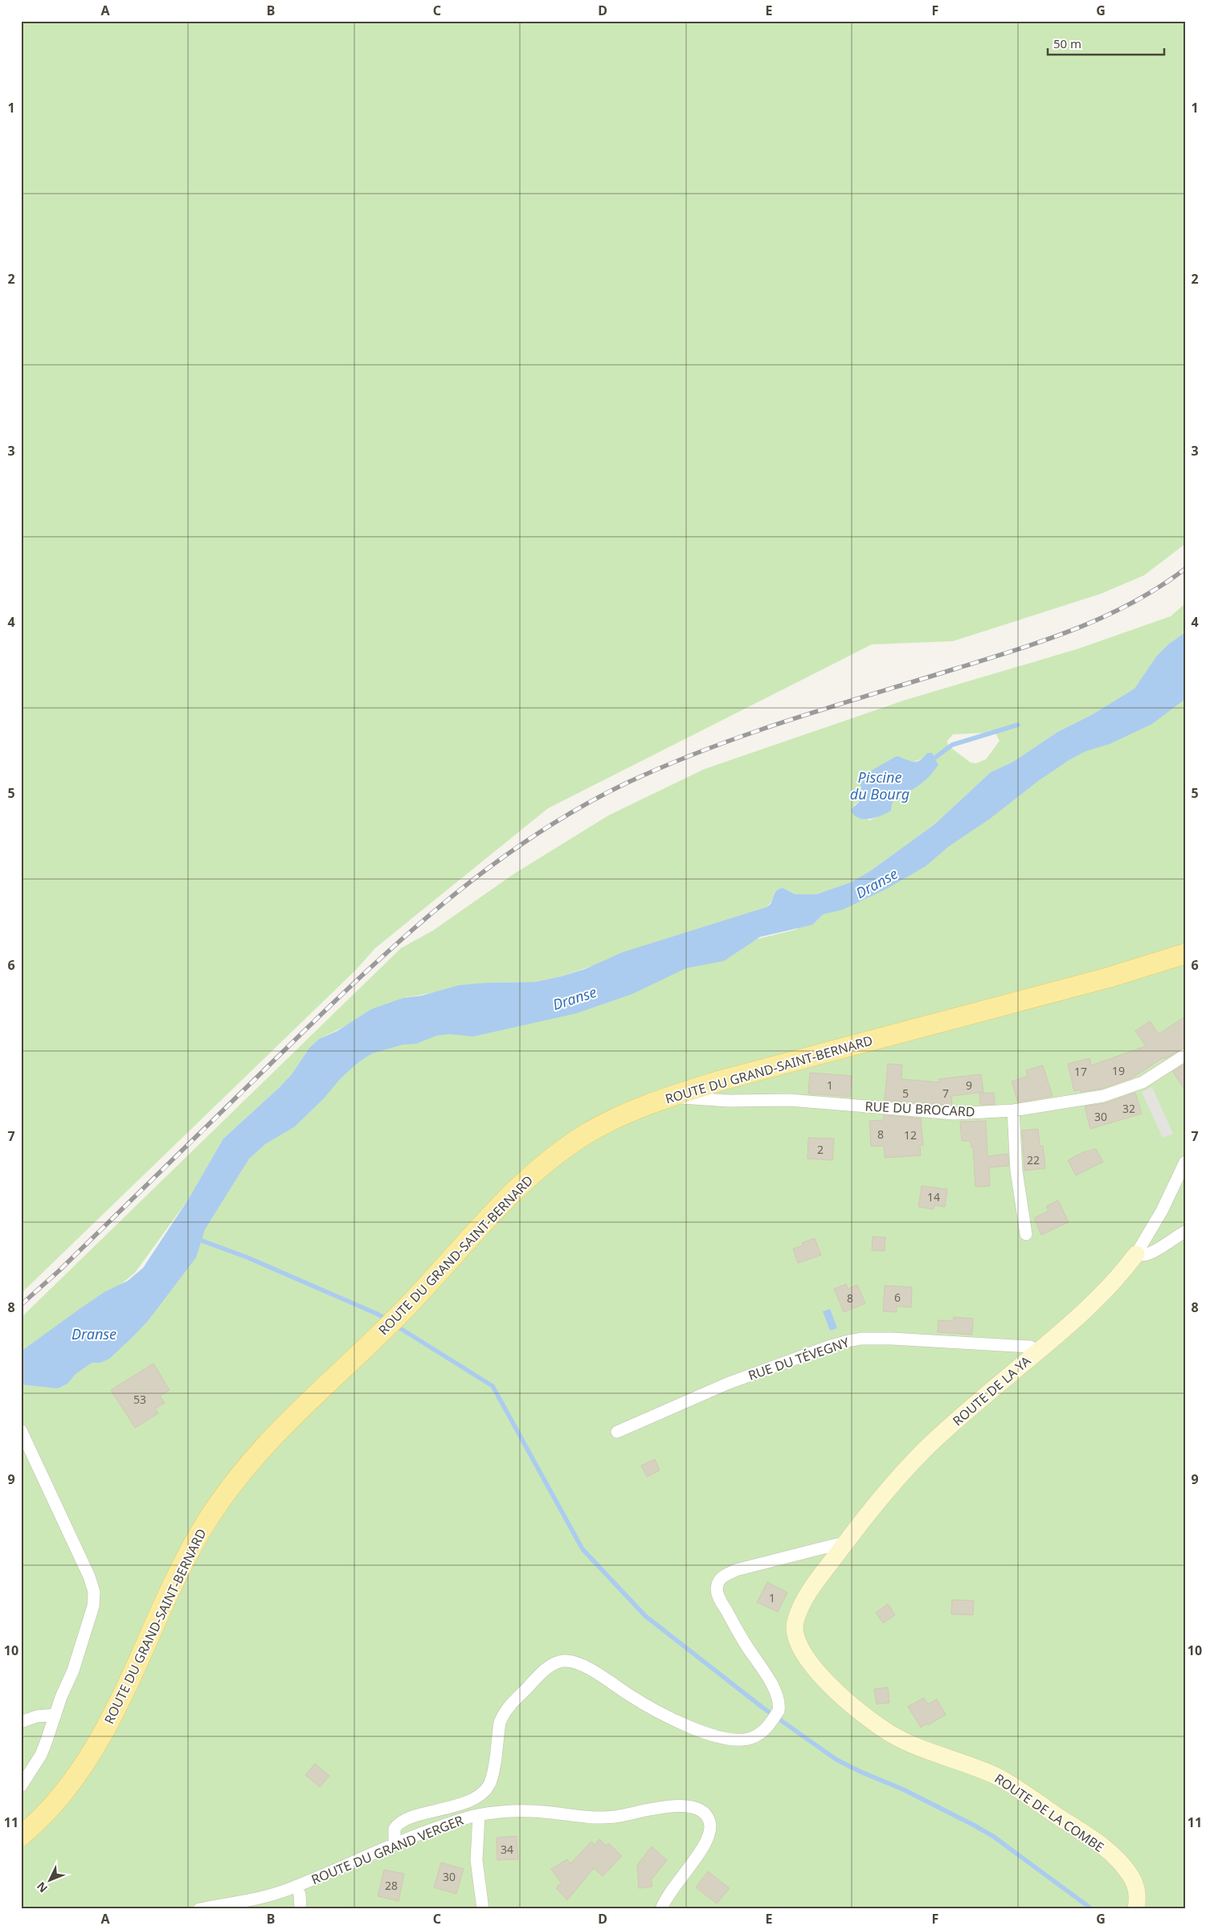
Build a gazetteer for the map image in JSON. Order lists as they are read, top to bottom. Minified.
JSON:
{"streets":{"main road":["ROUTE DU GRAND-SAINT-BERNARD"],"street":["RUE DU BROCARD","RUE DU TÉVEGNY","ROUTE DE LA YA","ROUTE DE LA COMBE","ROUTE DU GRAND VERGER"]},"crossings":[["ROUTE DU GRAND-SAINT-BERNARD","RUE DU BROCARD"],["RUE DU TÉVEGNY","ROUTE DE LA YA"],["ROUTE DE LA YA","ROUTE DE LA COMBE"]],"water":["Piscine du Bourg","Dranse"],"house_numbers":["19","17","1","9","5","7","32","30","8","12","2","22","14","6","8","53","1","34","30","28"],"scale_bar":"50 m","north":"bottom left","grid":{"columns":["A","B","C","D","E","F","G"],"rows":["1","2","3","4","5","6","7","8","9","10","11"]}}
